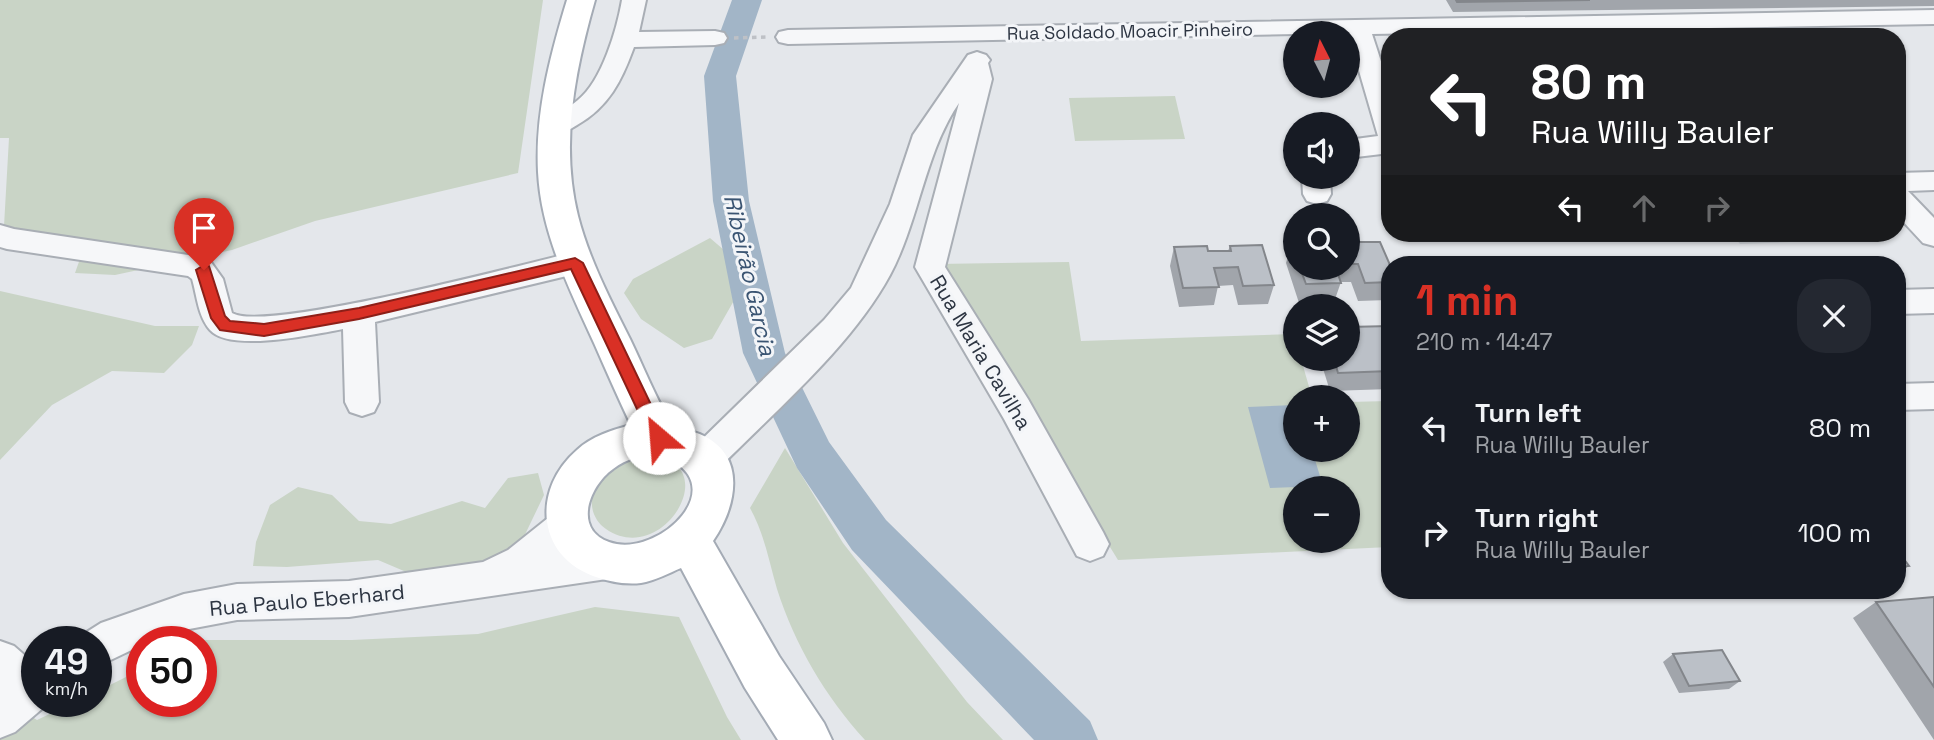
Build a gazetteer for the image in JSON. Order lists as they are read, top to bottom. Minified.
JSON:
{"streets":{"street":["Rua Soldado Moacir Pinheiro","Rua Maria Cavilha","Rua Paulo Eberhard"]},"water":["Ribeirão Garcia"],"north":"top","page":{"map_buttons":["+","−"],"turn":["80 m","Rua Willy Bauler"],"heading":["1 min","210 m · 14:47"],"list":[{"name":"Turn left","note":"Rua Willy Bauler","value":"80 m"},{"name":"Turn right","note":"Rua Willy Bauler","value":"100 m"}],"speed":"49 km/h","limit":"50"}}
